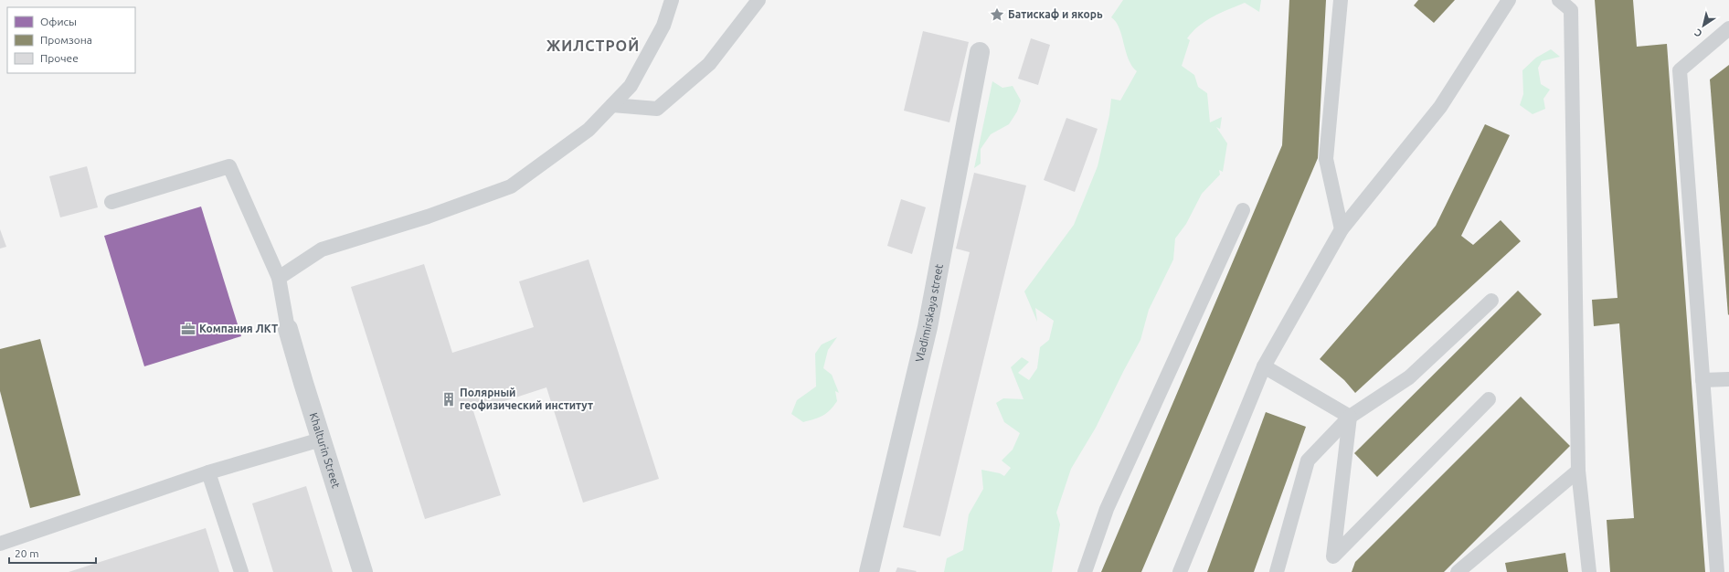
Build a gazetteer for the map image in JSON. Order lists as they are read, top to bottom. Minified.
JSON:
{"streets":{"street":["Vladimirskaya street","Khalturin Street"]},"districts":["ЖИЛСТРОЙ"],"places":{"place":["Батискаф и якорь"],"office":["Компания ЛКТ"],"building":["Полярный геофизический институт"]},"legend":["Офисы","Промзона","Прочее"],"scale_bar":"20 m","north":"bottom left"}
